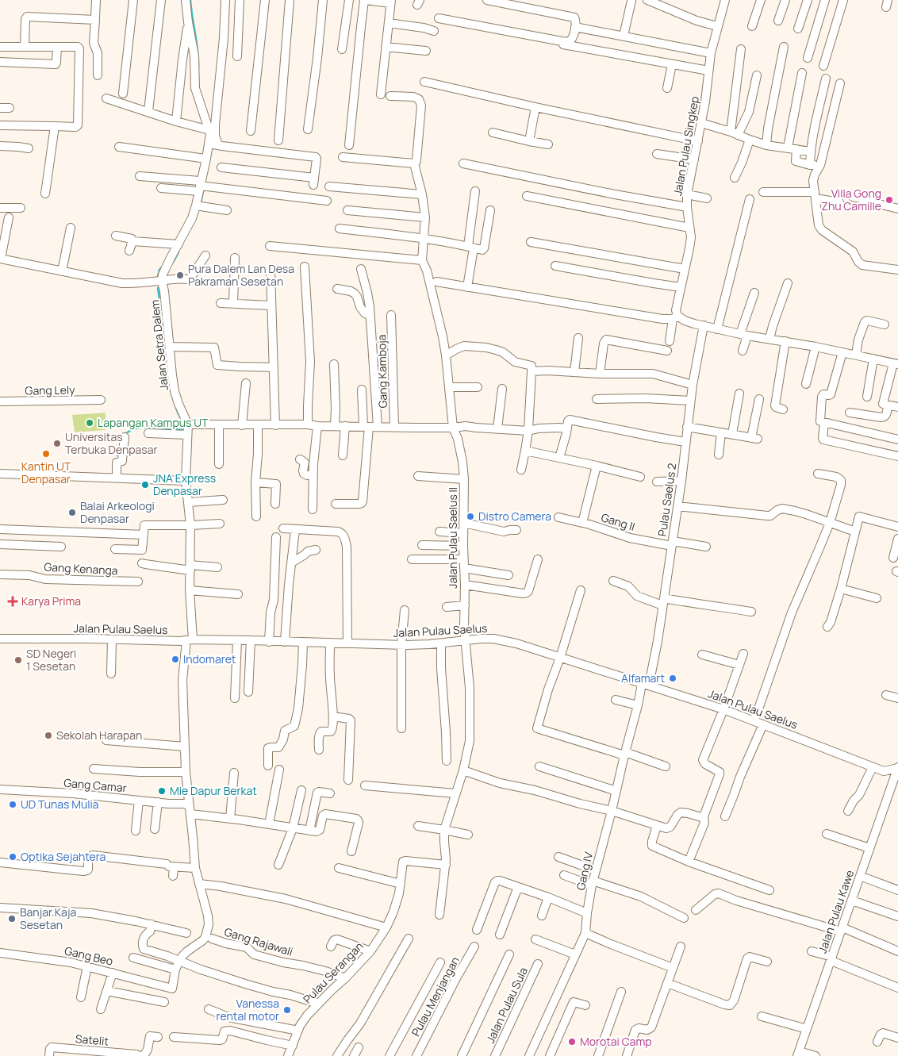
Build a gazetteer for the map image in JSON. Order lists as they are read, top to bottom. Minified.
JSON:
{"streets":{"street":["Jalan Pulau Singkep","Jalan Setra Dalem","Gang Kamboja","Gang Lely","Pulau Saelus 2","Gang II","Jalan Pulau Saelus II","Gang Kenanga","Jalan Pulau Saelus","Gang Camar","Gang IV","Jalan Pulau Kawe","Gang Rajawali","Gang Beo","Pulau Serangan","Pulau Menjangan","Jalan Pulau Sula","Satelit"]},"crossings":[["Jalan Setra Dalem","Jalan Pulau Saelus"],["Jalan Setra Dalem","Gang Camar"],["Pulau Saelus 2","Gang II"],["Pulau Saelus 2","Jalan Pulau Saelus"],["Pulau Saelus 2","Gang IV"],["Jalan Pulau Saelus II","Jalan Pulau Saelus"],["Jalan Pulau Saelus II","Pulau Serangan"],["Jalan Pulau Saelus","Gang IV"],["Gang Rajawali","Pulau Serangan"]],"places":{"other":["Villa Gong Zhu Camille","Pura Dalem Lan Desa Pakraman Sesetan","Lapangan Kampus UT","Universitas Terbuka Denpasar","Kantin UT Denpasar","JNA Express Denpasar","Balai Arkeologi Denpasar","Distro Camera","Indomaret","SD Negeri 1 Sesetan","Alfamart","Sekolah Harapan","Mie Dapur Berkat","UD Tunas Mulia","Optika Sejahtera","Banjar Kaja Sesetan","Vanessa rental motor","Morotai Camp"],"health":["Karya Prima"]}}
